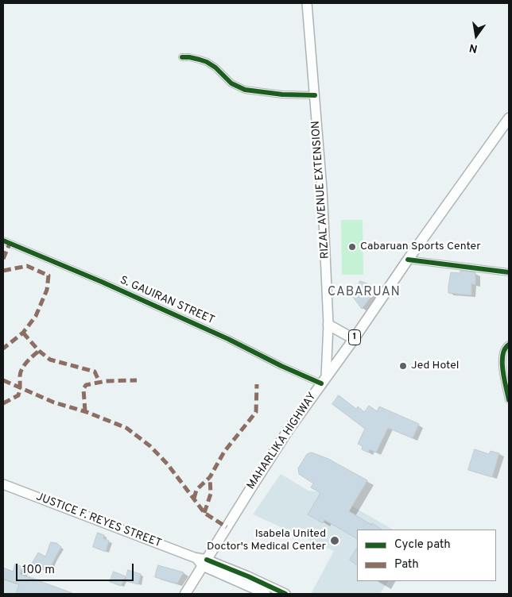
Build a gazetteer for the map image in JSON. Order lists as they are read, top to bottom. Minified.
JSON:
{"streets":{"main road":["RIZAL AVENUE EXTENSION","1","MAHARLIKA HIGHWAY","JUSTICE F. REYES STREET"],"street":["S. GAUIRAN STREET"]},"crossings":[["RIZAL AVENUE EXTENSION","S. GAUIRAN STREET"],["RIZAL AVENUE EXTENSION","MAHARLIKA HIGHWAY"],["S. GAUIRAN STREET","MAHARLIKA HIGHWAY"],["MAHARLIKA HIGHWAY","JUSTICE F. REYES STREET"]],"districts":["CABARUAN"],"places":["Cabaruan Sports Center","Jed Hotel","Isabela United Doctor's Medical Center"],"legend":["Cycle path","Path"],"scale_bar":"100 m","north":"bottom"}
